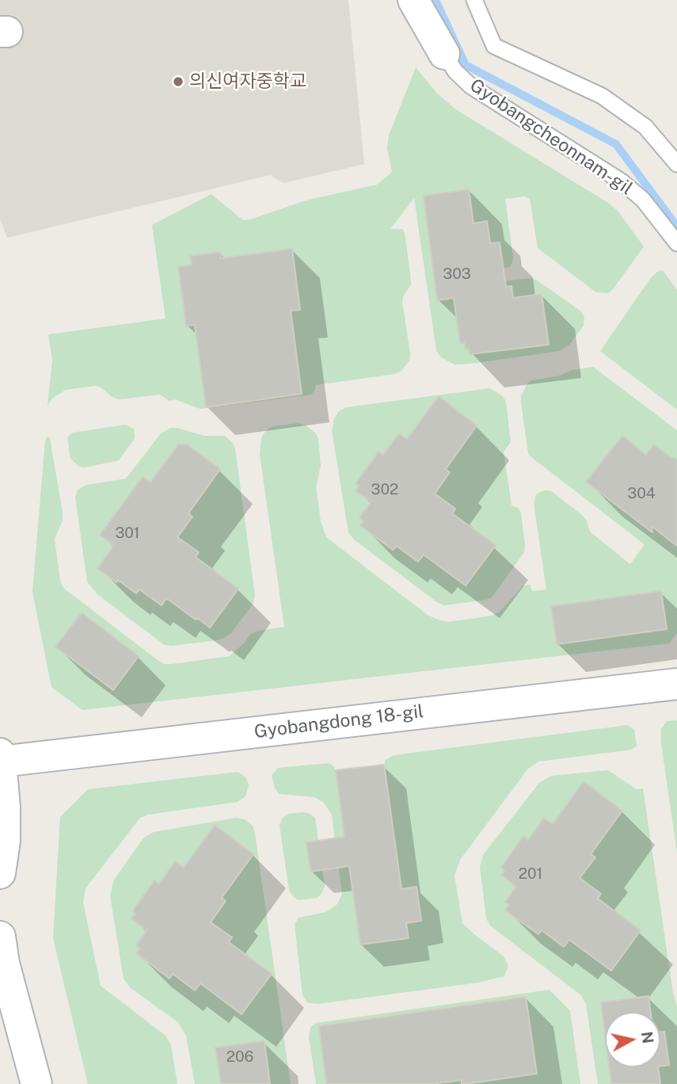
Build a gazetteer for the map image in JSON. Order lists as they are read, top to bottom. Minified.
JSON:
{"streets":{"main road":["Gyobangcheonnam-gil","Gyobangdong 18-gil"]},"places":["의신여자중학교"],"house_numbers":["303","302","304","301","201","206"],"north":"right"}
